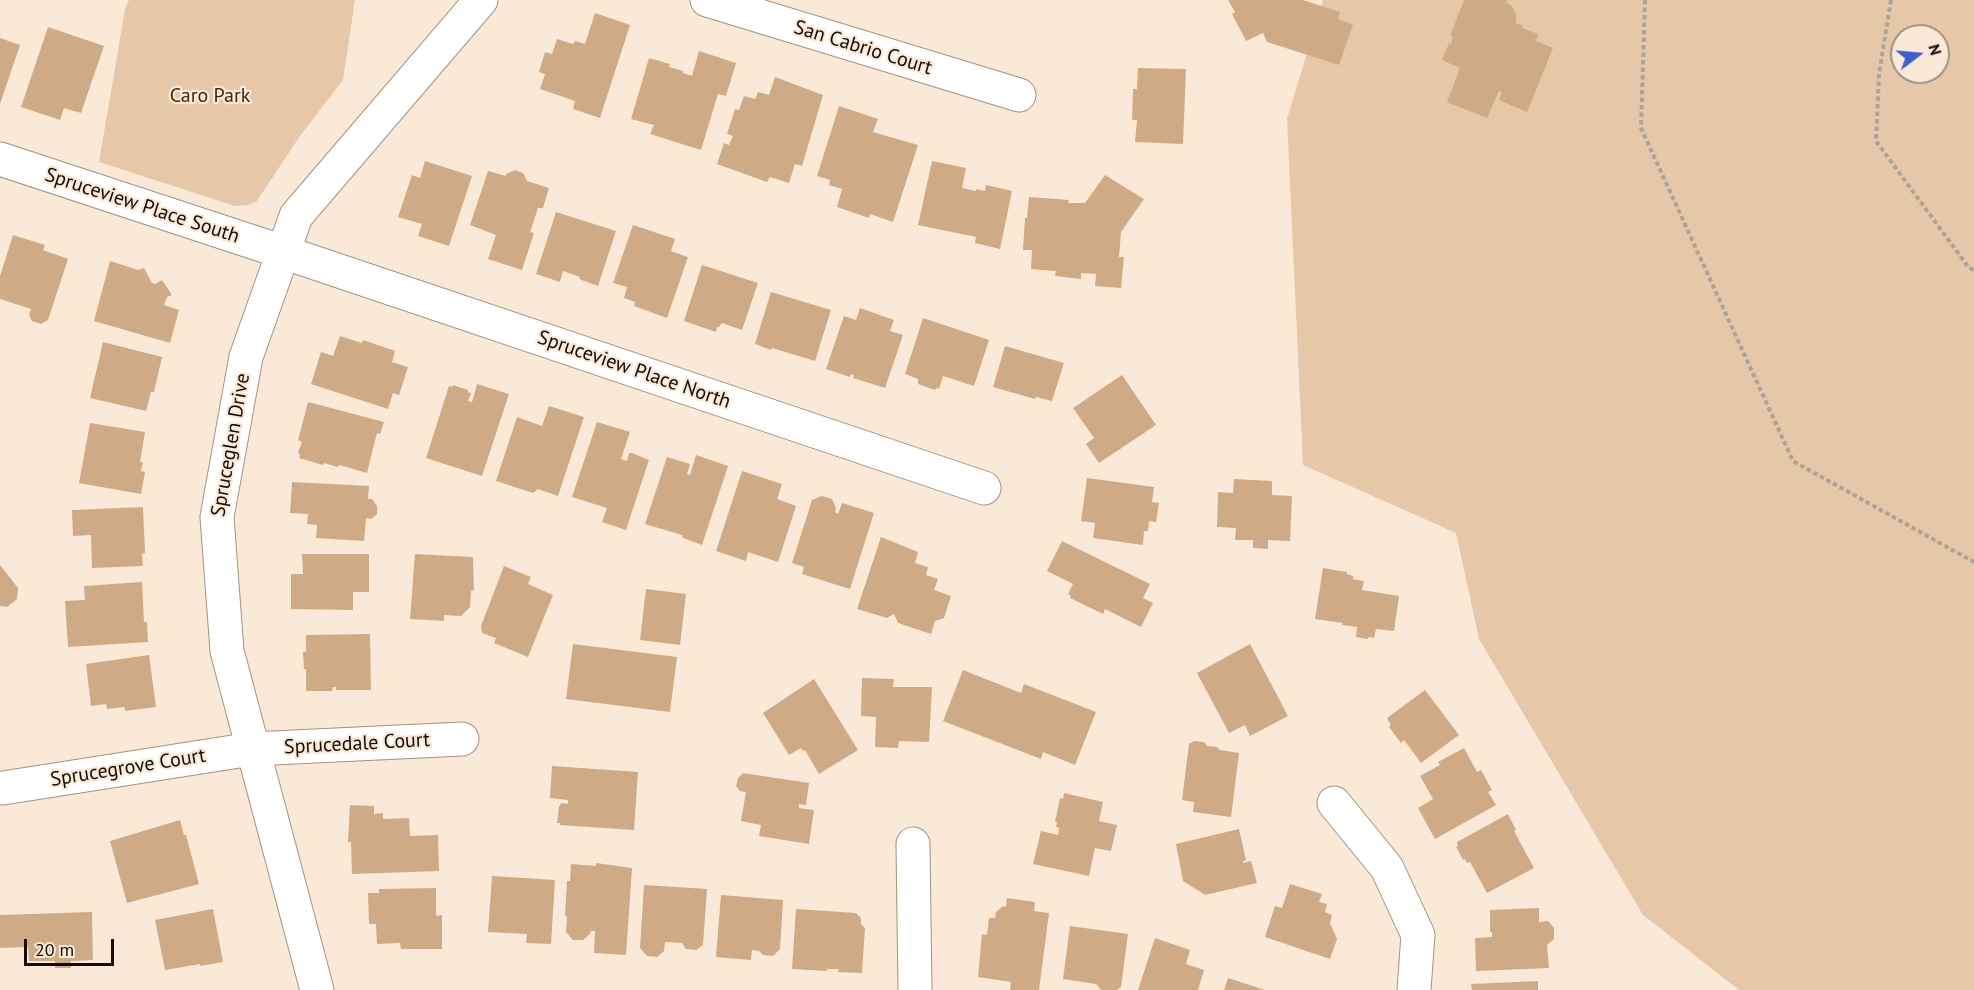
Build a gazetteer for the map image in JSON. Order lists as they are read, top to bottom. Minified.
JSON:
{"streets":{"street":["San Cabrio Court","Spruceview Place South","Spruceview Place North","Spruceglen Drive","Sprucedale Court","Sprucegrove Court"]},"crossings":[["Spruceview Place South","Spruceview Place North"],["Spruceview Place South","Spruceglen Drive"],["Spruceview Place North","Spruceglen Drive"],["Spruceglen Drive","Sprucedale Court"],["Spruceglen Drive","Sprucegrove Court"],["Sprucedale Court","Sprucegrove Court"]],"parks":["Caro Park"],"scale_bar":"20 m","north":"right"}
